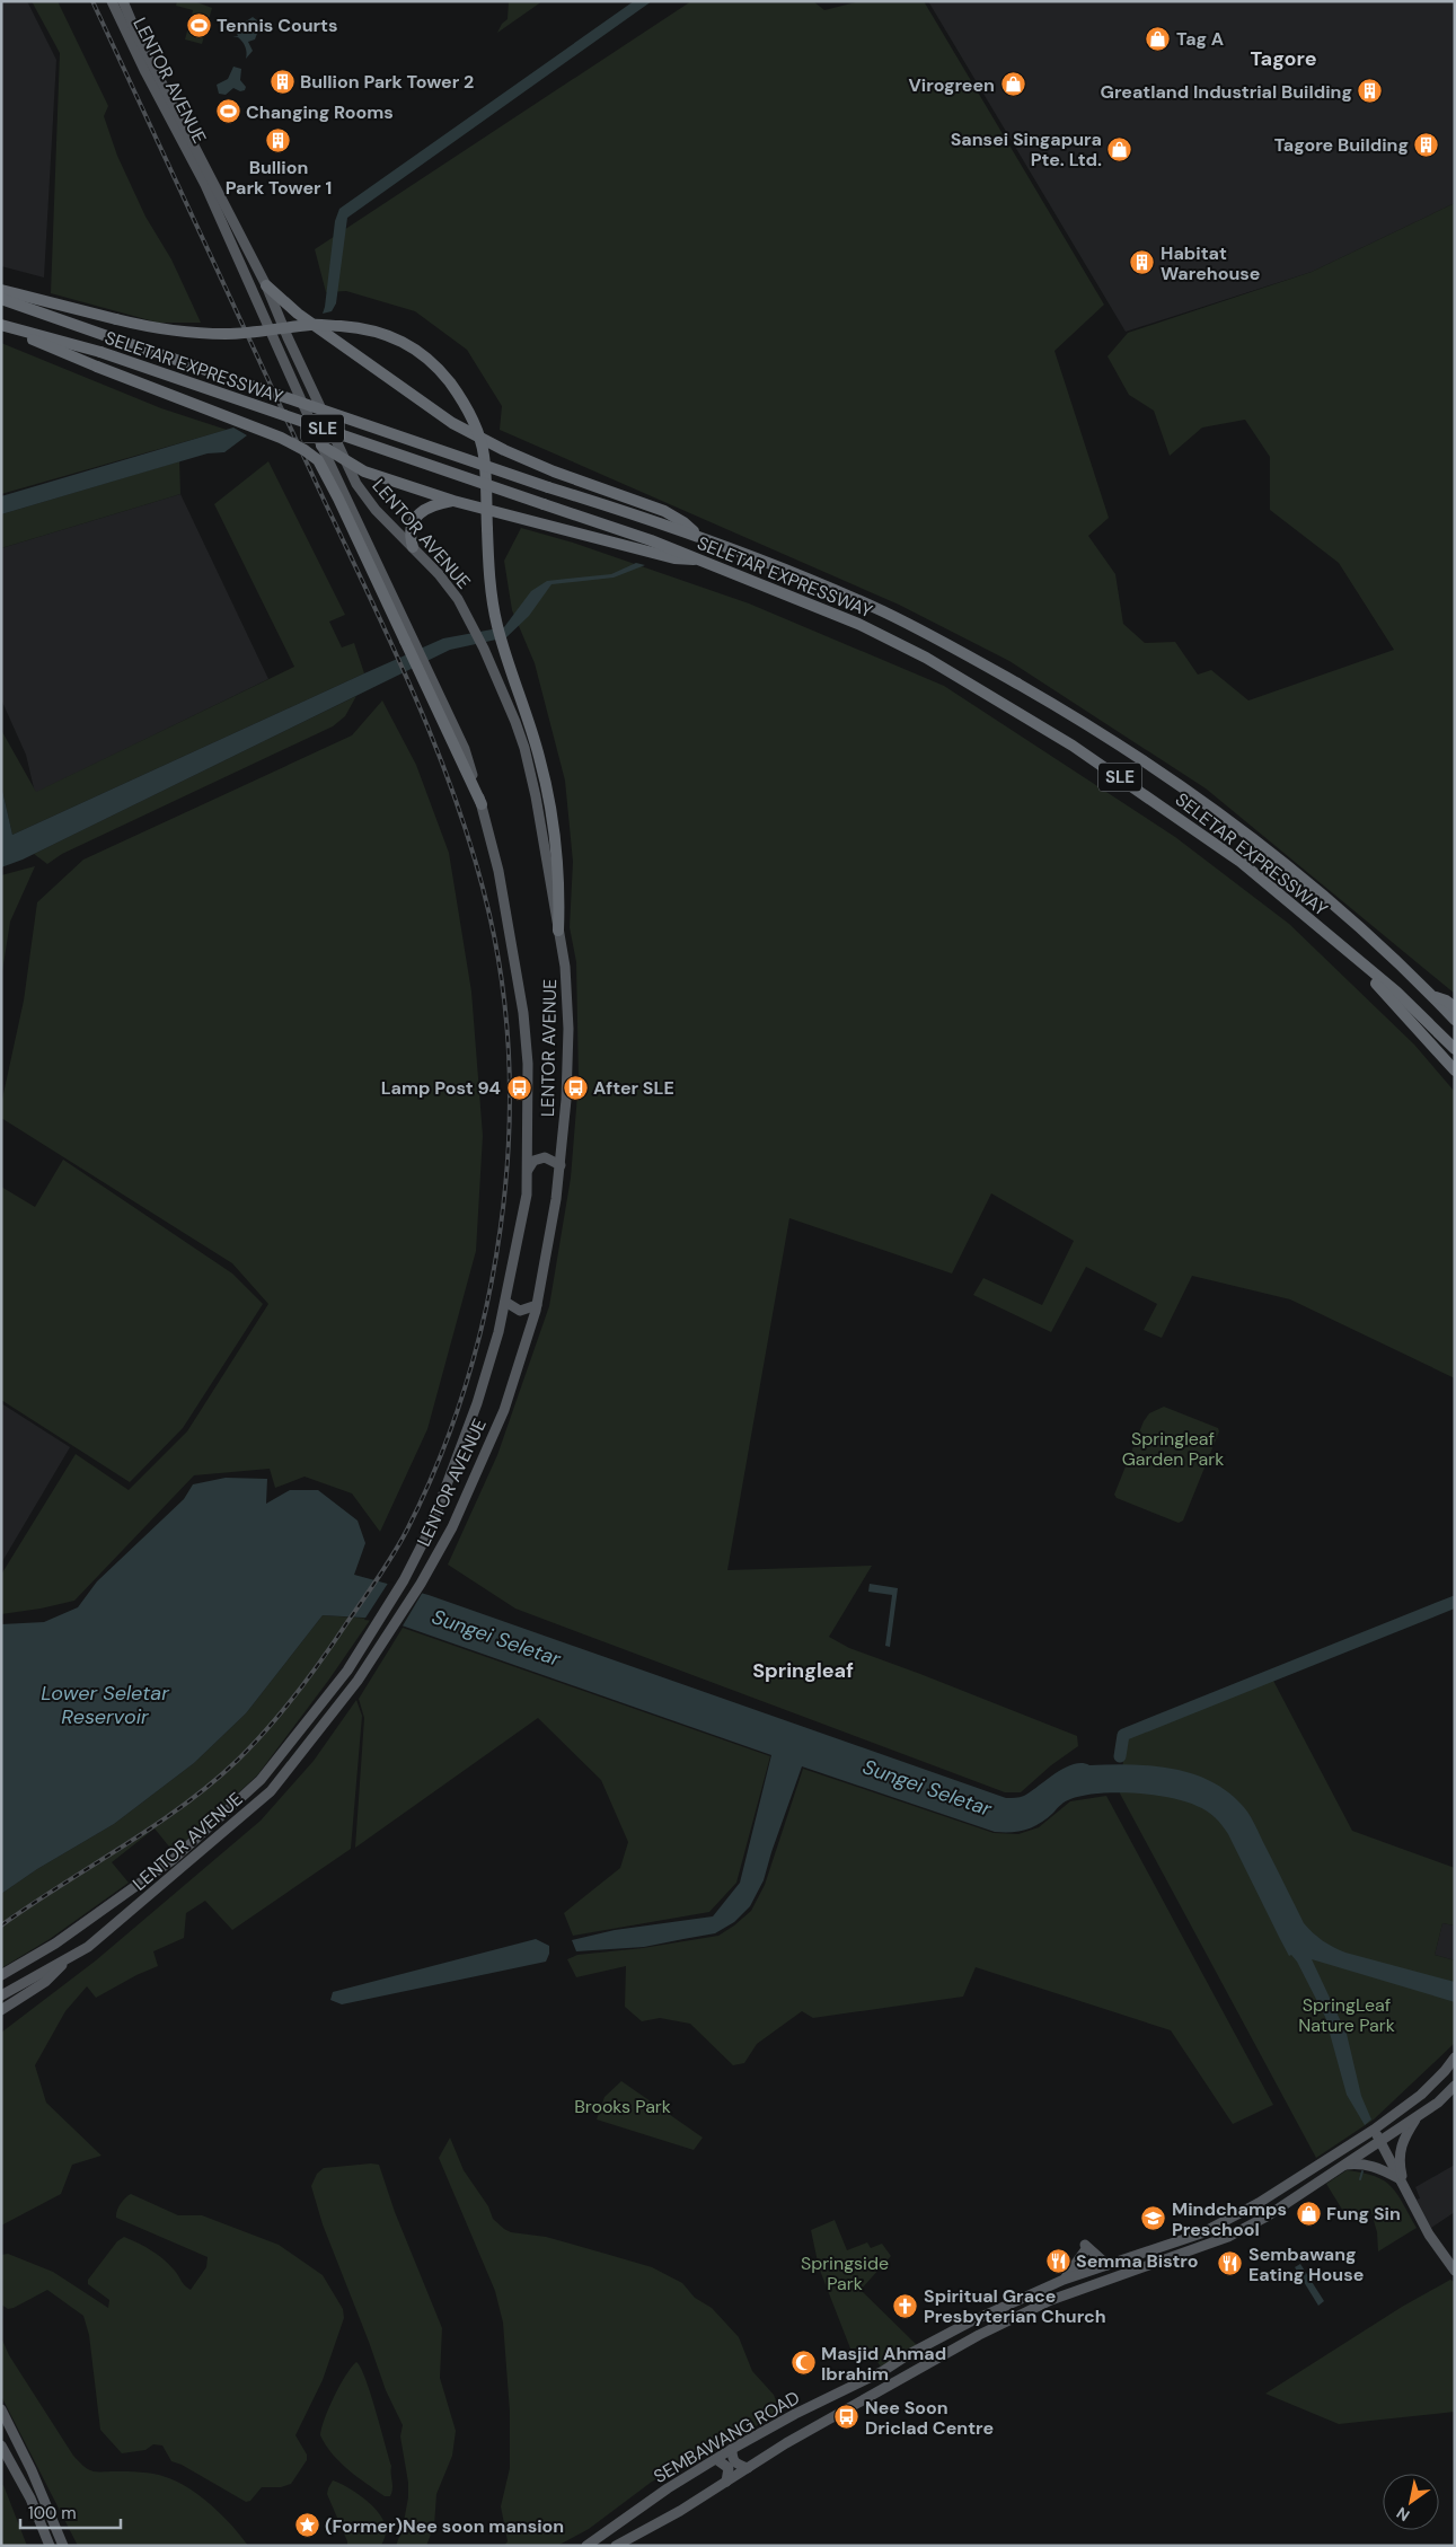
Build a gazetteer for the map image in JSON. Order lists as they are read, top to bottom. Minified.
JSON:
{"streets":{"highway":["SELETAR EXPRESSWAY","SLE"],"main road":["LENTOR AVENUE","SEMBAWANG ROAD"]},"districts":["Tagore","Springleaf"],"water":["Sungei Seletar","Lower Seletar Reservoir"],"parks":["Springleaf Garden Park","SpringLeaf Nature Park","Brooks Park","Springside Park"],"places":{"sports":["Tennis Courts","Changing Rooms"],"shop":["Tag A","Virogreen","Sansei Singapura Pte. Ltd.","Fung Sin"],"building":["Bullion Park Tower 2","Greatland Industrial Building","Bullion Park Tower 1","Tagore Building","Habitat Warehouse"],"bus stop":["Lamp Post 94","After SLE","Nee Soon Driclad Centre"],"school or university":["Mindchamps Preschool"],"restaurant":["Semma Bistro","Sembawang Eating House"],"church":["Spiritual Grace Presbyterian Church"],"mosque":["Masjid Ahmad Ibrahim"],"place":["(Former)Nee soon mansion"]},"scale_bar":"100 m","north":"bottom left"}
